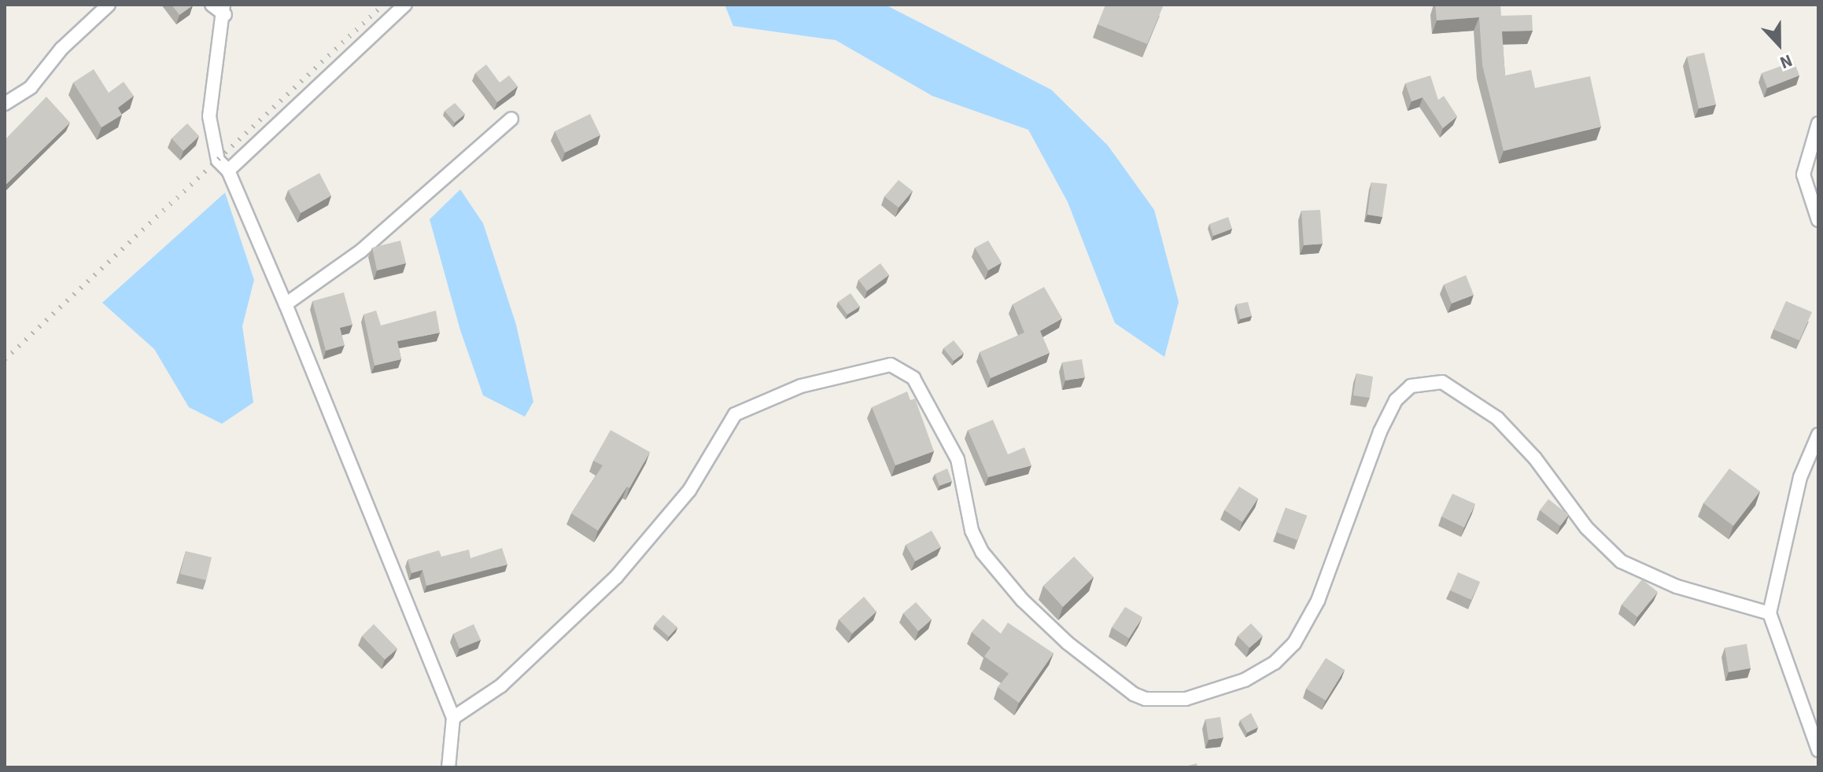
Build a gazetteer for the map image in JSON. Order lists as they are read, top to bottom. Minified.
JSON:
{"north":"bottom"}
